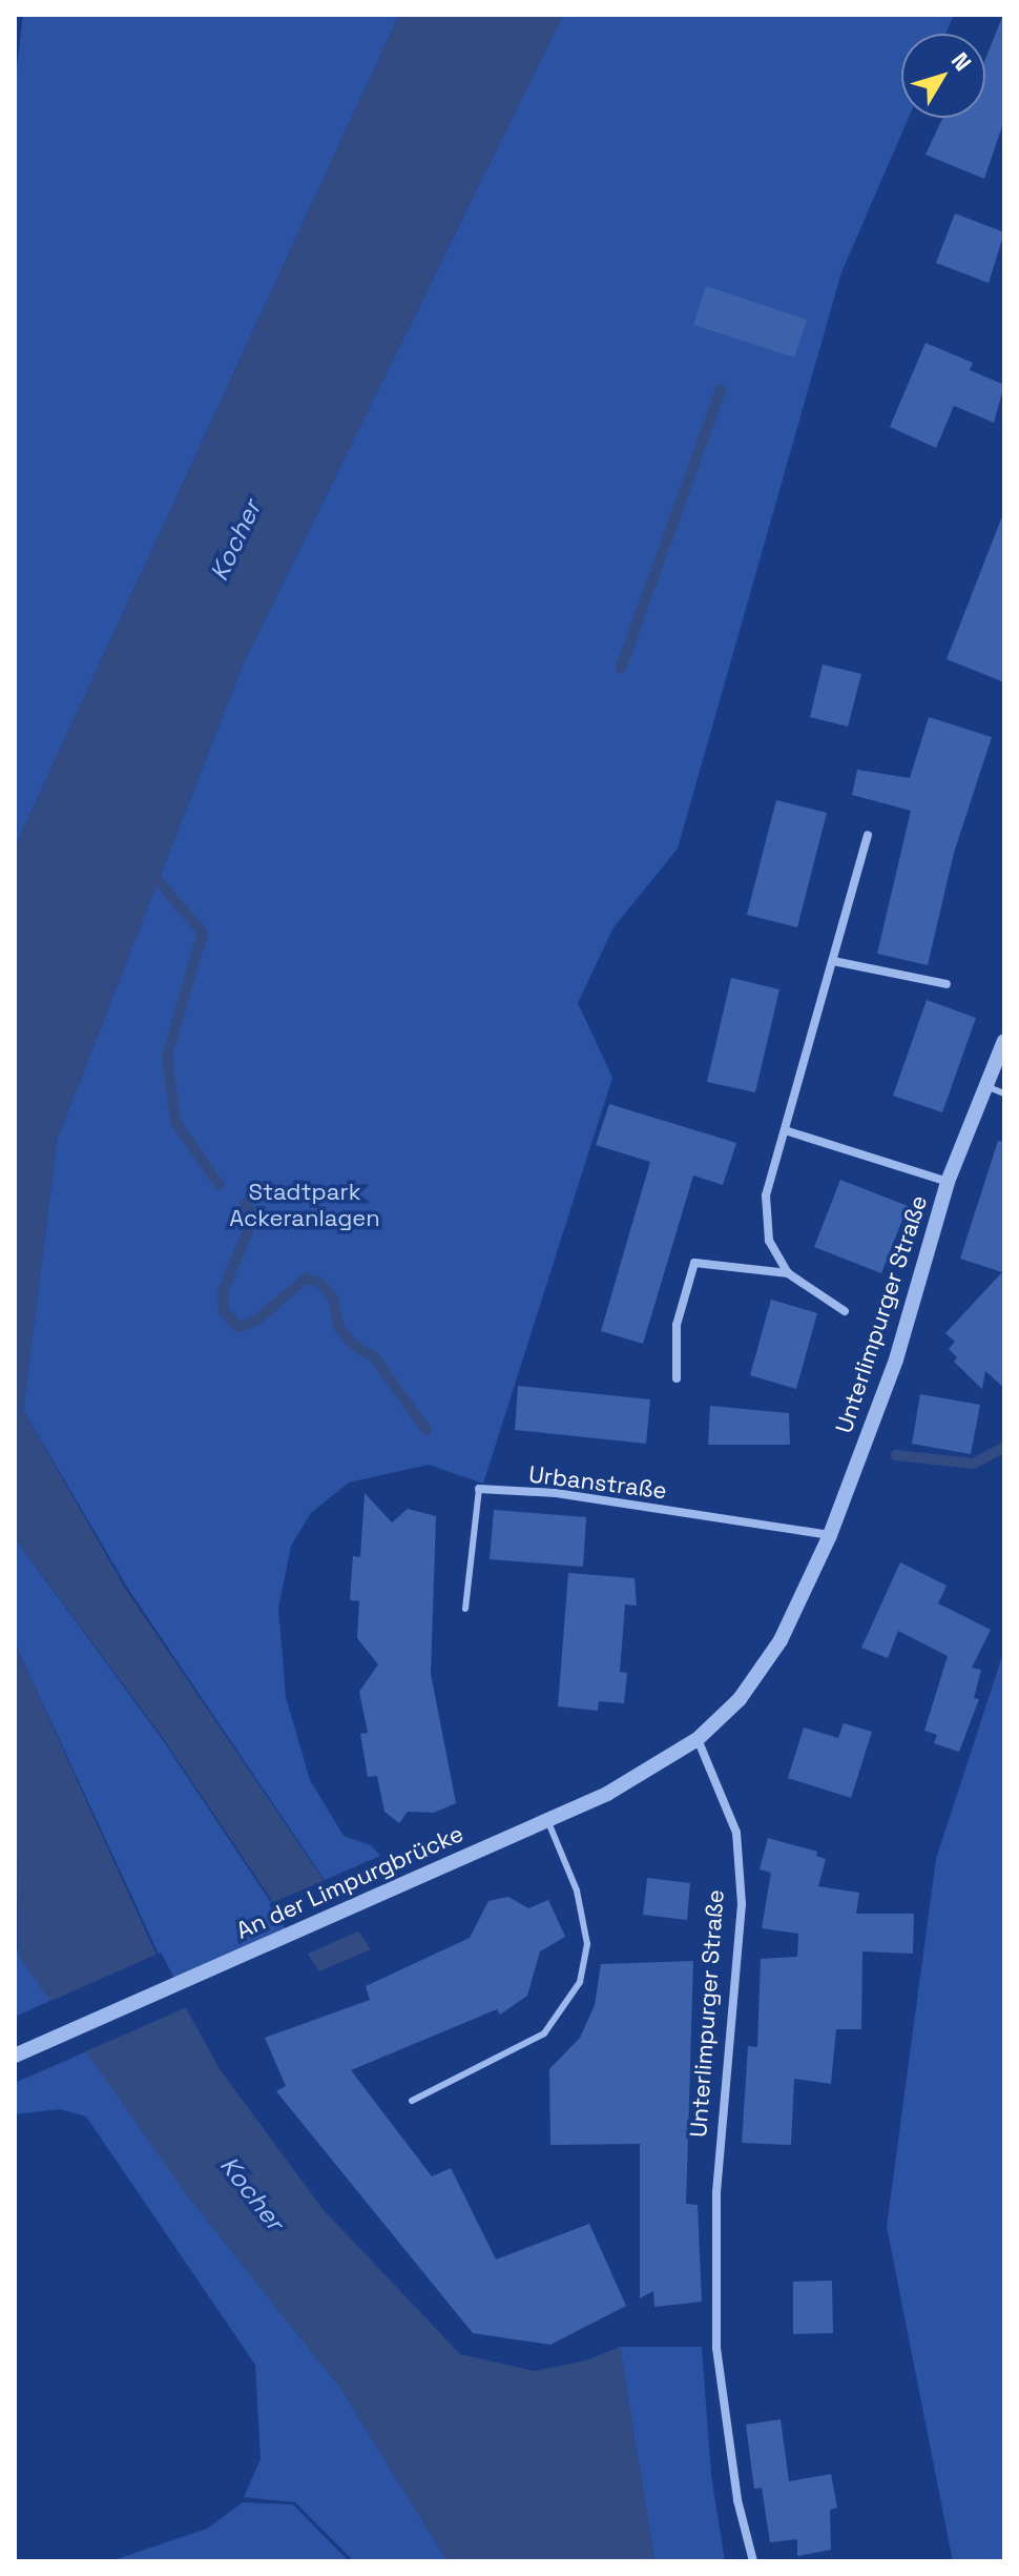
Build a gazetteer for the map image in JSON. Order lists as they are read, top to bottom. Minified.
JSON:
{"streets":{"street":["Unterlimpurger Straße","Urbanstraße","An der Limpurgbrücke"]},"crossings":[["Unterlimpurger Straße","Urbanstraße"],["Unterlimpurger Straße","An der Limpurgbrücke"]],"water":["Kocher"],"parks":["Stadtpark Ackeranlagen"],"north":"top right"}
